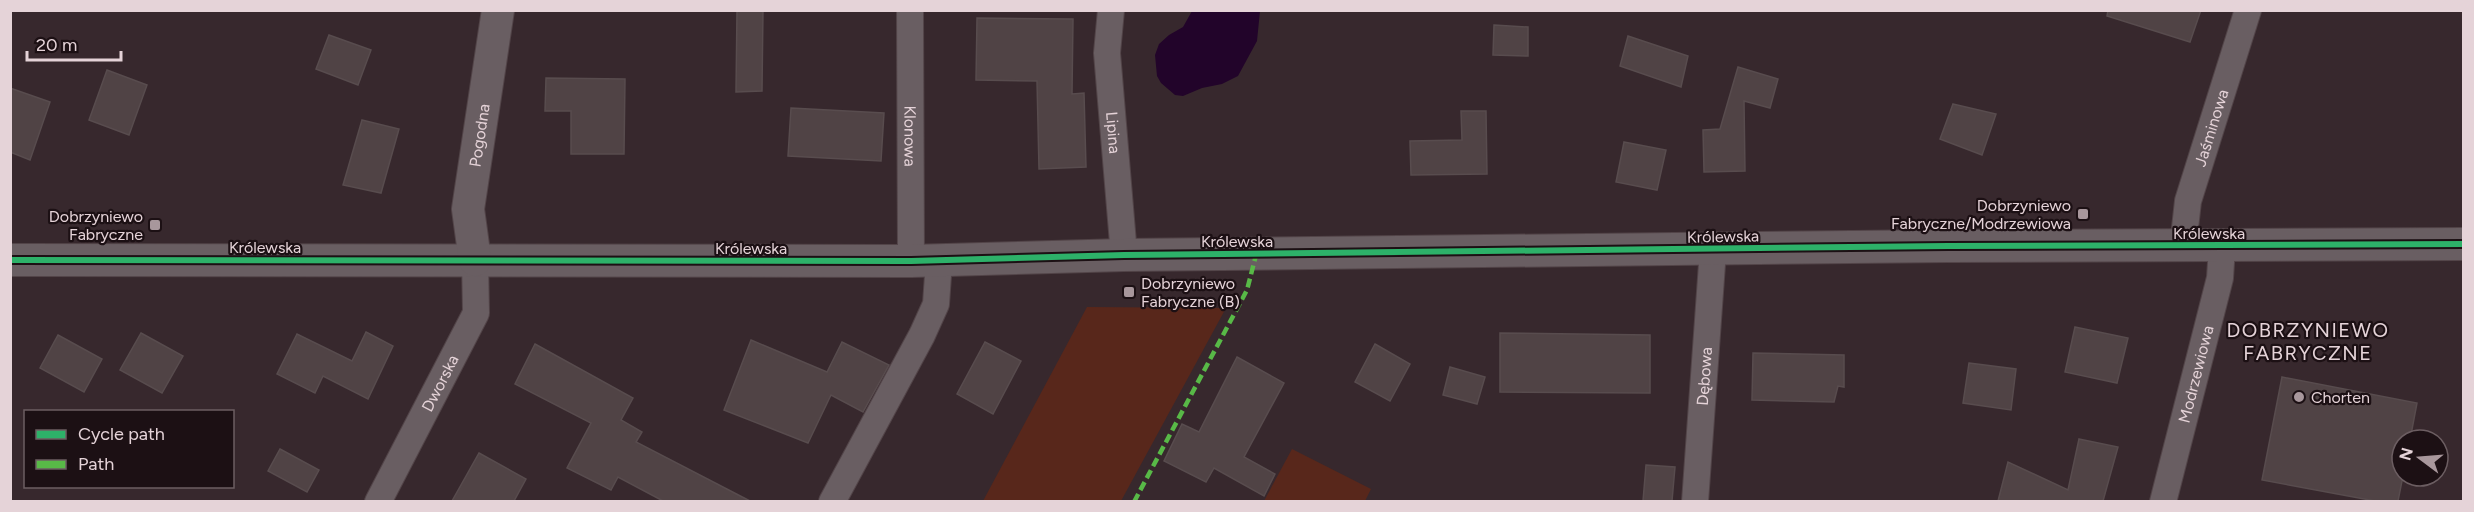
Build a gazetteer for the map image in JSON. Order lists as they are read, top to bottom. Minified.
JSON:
{"streets":{"street":["Jaśminowa","Lipina","Pogodna","Klonowa","Królewska","Modrzewiowa","Dębowa","Dworska"]},"crossings":[["Jaśminowa","Królewska"],["Lipina","Królewska"],["Pogodna","Królewska"],["Pogodna","Dworska"],["Klonowa","Królewska"],["Królewska","Modrzewiowa"],["Królewska","Dębowa"],["Królewska","Dworska"]],"districts":["DOBRZYNIEWO FABRYCZNE"],"places":{"transit":["Dobrzyniewo Fabryczne/Modrzewiowa","Dobrzyniewo Fabryczne","Dobrzyniewo Fabryczne (B)"],"other":["Chorten"]},"legend":["Cycle path","Path"],"scale_bar":"20 m","north":"left"}
